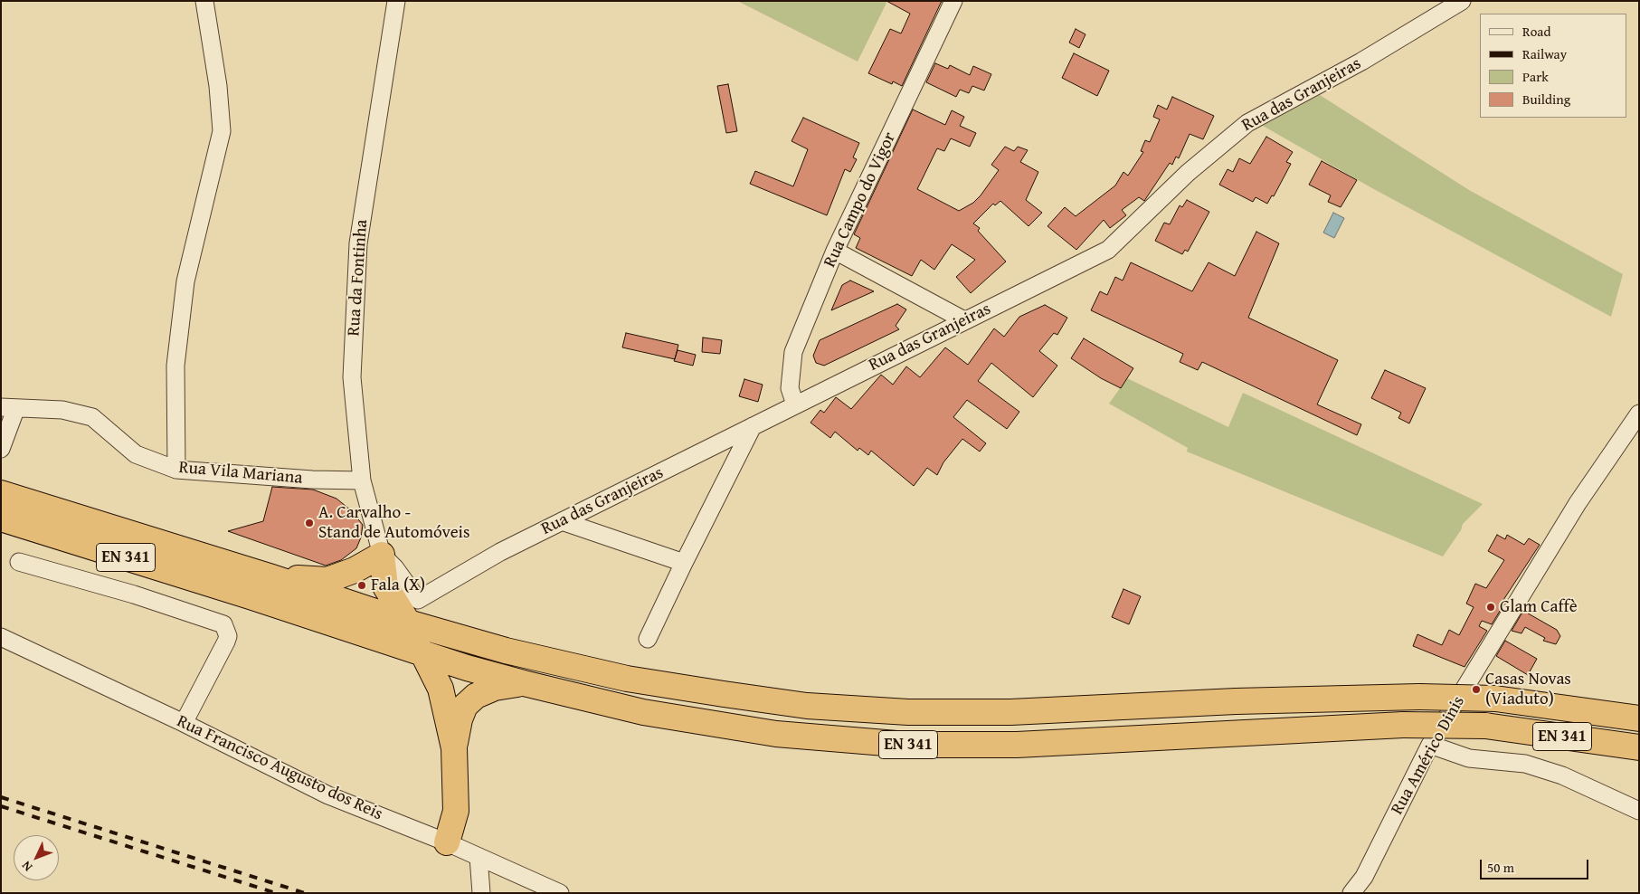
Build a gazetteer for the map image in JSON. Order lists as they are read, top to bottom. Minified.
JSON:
{"streets":{"highway":["EN 341"],"street":["Rua das Granjeiras","Rua Campo do Vigor","Rua da Fontinha","Rua Vila Mariana","Rua Américo Dinis","Rua Francisco Augusto dos Reis"]},"crossings":[["Rua das Granjeiras","Rua Campo do Vigor"],["Rua das Granjeiras","Rua da Fontinha"],["Rua da Fontinha","Rua Vila Mariana"]],"places":["A. Carvalho - Stand de Automóveis","Fala (X)","Glam Caffè","Casas Novas (Viaduto)"],"legend":["Road","Railway","Park","Building"],"scale_bar":"50 m","north":"bottom left"}
